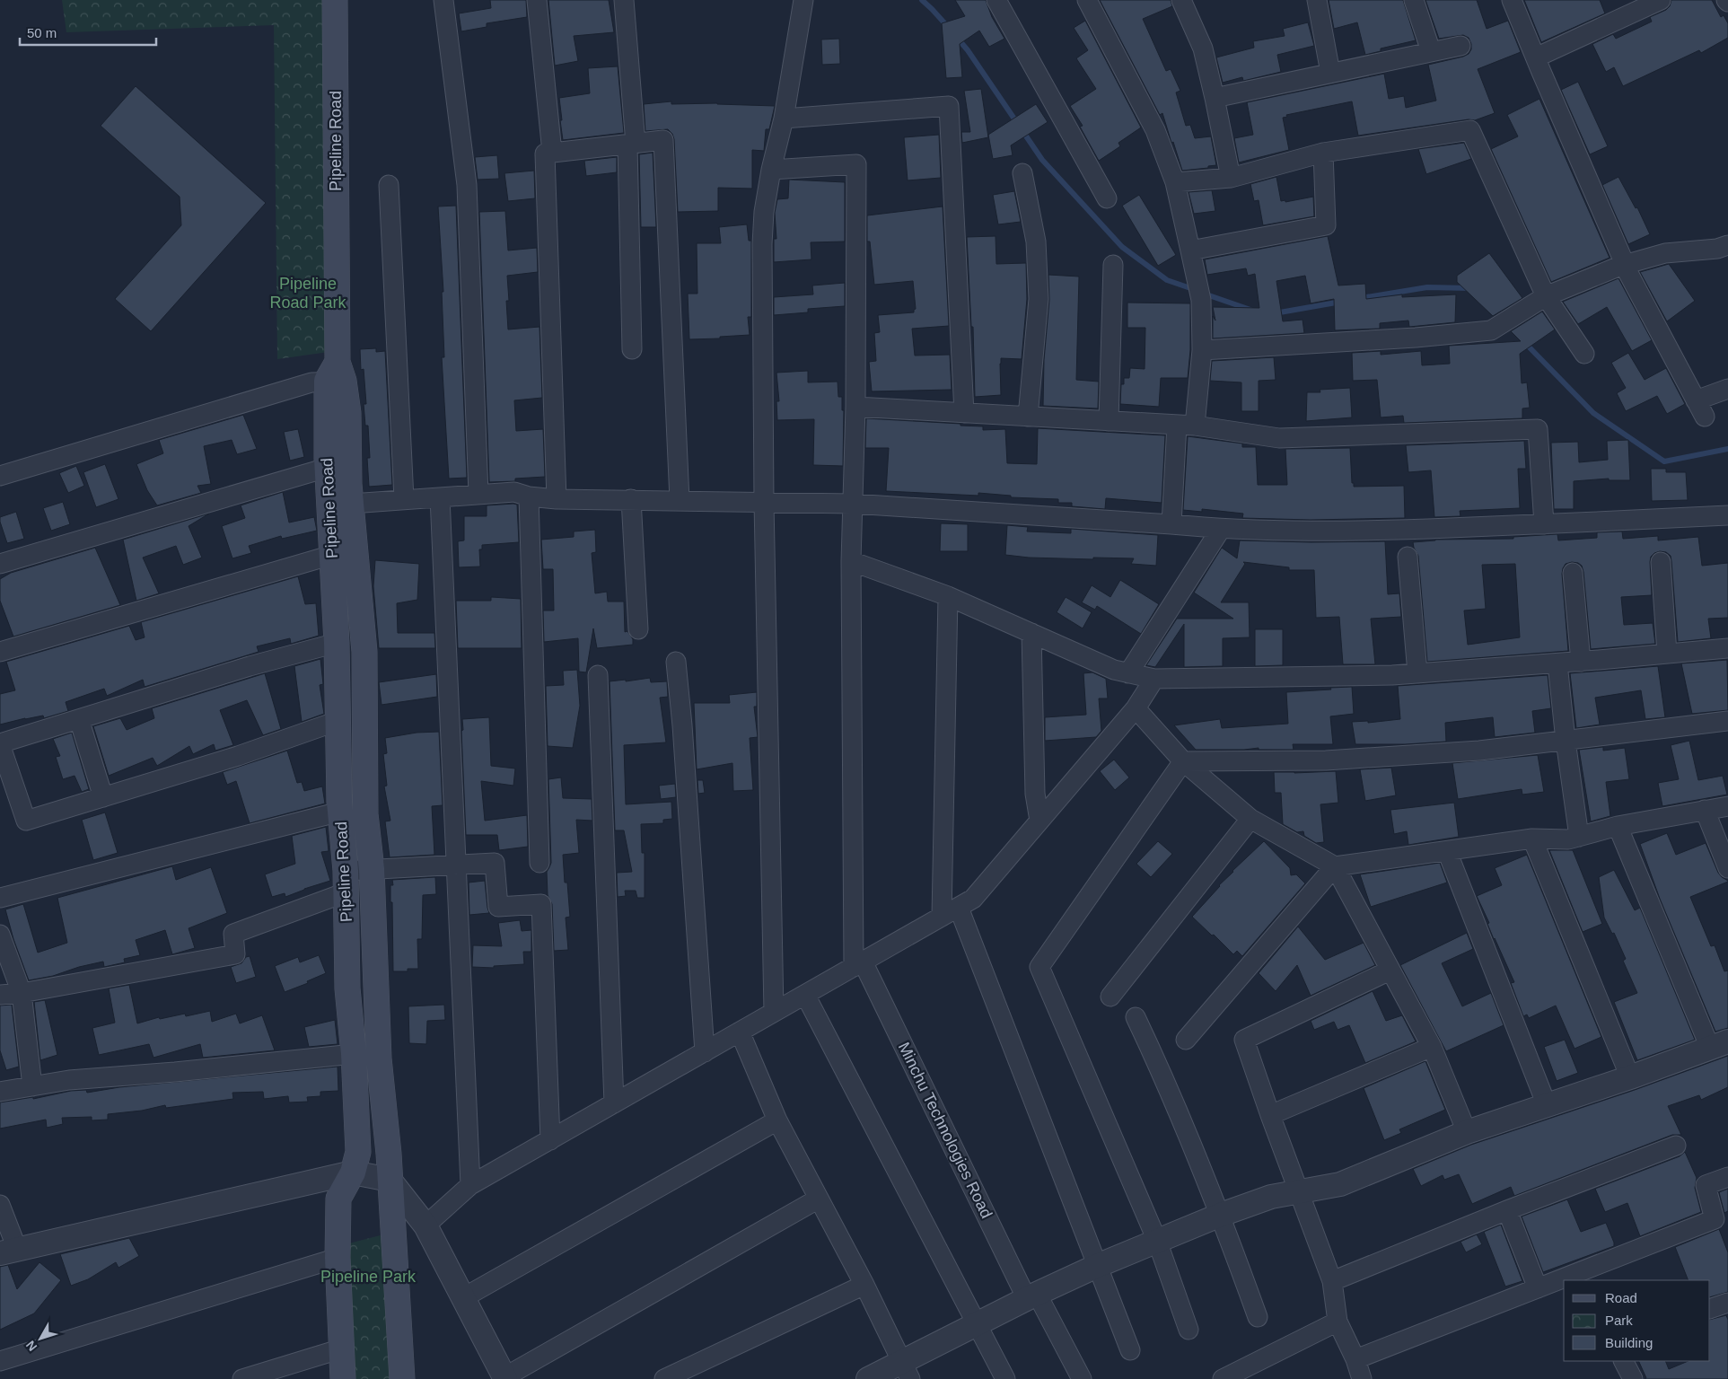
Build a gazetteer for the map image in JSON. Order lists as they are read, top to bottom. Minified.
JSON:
{"streets":{"main road":["Pipeline Road"],"street":["Minchu Technologies Road"]},"parks":["Pipeline Road Park","Pipeline Park"],"legend":["Road","Park","Building"],"scale_bar":"50 m","north":"bottom left"}
